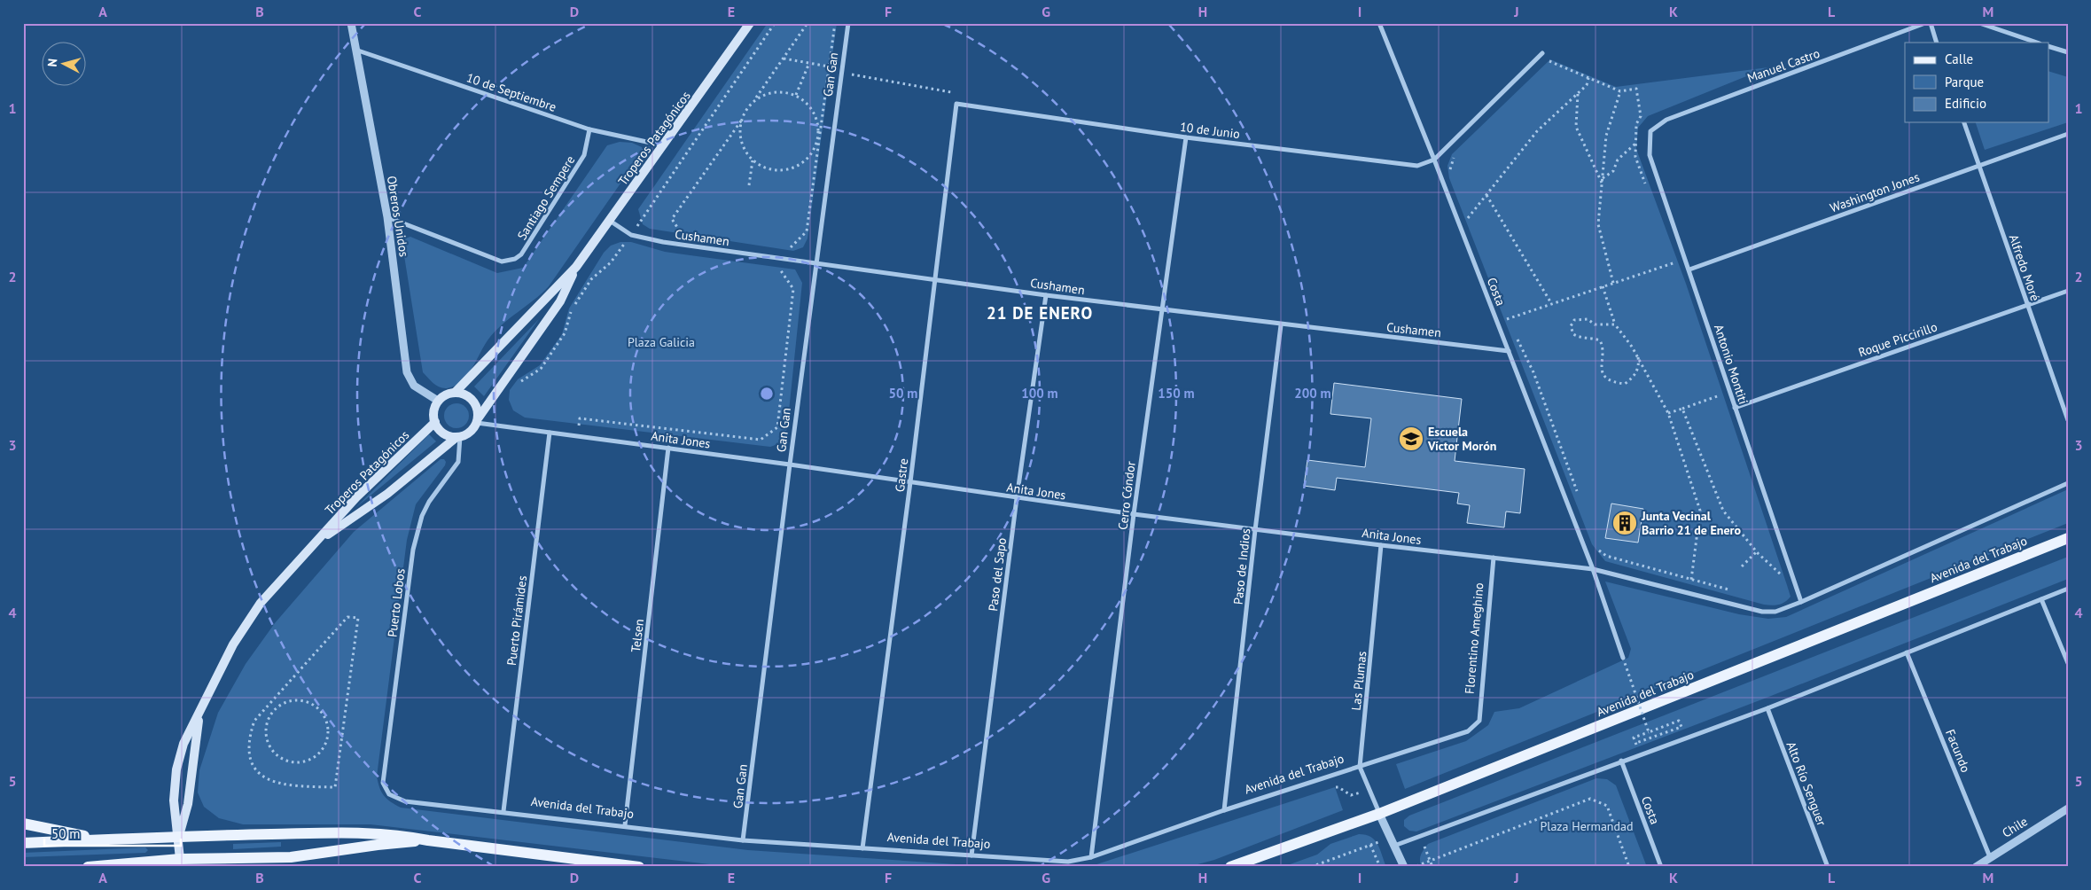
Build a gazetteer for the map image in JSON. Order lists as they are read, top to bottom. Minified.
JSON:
{"streets":{"main road":["Troperos Patagónicos","Avenida del Trabajo"],"street":["Manuel Castro","Gan Gan","10 de Septiembre","10 de Junio","Washington Jones","Santiago Sempere","Obreros Unidos","Cushamen","Alfredo Moré","Costa","Roque Piccirillo","Antonio Montiti","Anita Jones","Gastre","Cerro Cóndor","Paso de Indios","Paso del Sapo","Puerto Lobos","Puerto Pirámides","Telsen","Florentino Ameghino","Las Plumas","Facundo","Alto Río Senguer","Chile"]},"crossings":[["Manuel Castro","Antonio Montiti"],["Gan Gan","Cushamen"],["Gan Gan","Anita Jones"],["Gan Gan","Avenida del Trabajo"],["10 de Septiembre","Troperos Patagónicos"],["10 de Septiembre","Santiago Sempere"],["10 de Septiembre","Obreros Unidos"],["10 de Junio","Costa"],["10 de Junio","Gastre"],["10 de Junio","Cerro Cóndor"],["Troperos Patagónicos","Obreros Unidos"],["Troperos Patagónicos","Cushamen"],["Troperos Patagónicos","Anita Jones"],["Troperos Patagónicos","Puerto Lobos"],["Washington Jones","Alfredo Moré"],["Washington Jones","Antonio Montiti"],["Santiago Sempere","Obreros Unidos"],["Obreros Unidos","Anita Jones"],["Obreros Unidos","Puerto Lobos"],["Cushamen","Costa"],["Cushamen","Gastre"],["Cushamen","Cerro Cóndor"],["Cushamen","Paso de Indios"],["Cushamen","Paso del Sapo"],["Alfredo Moré","Roque Piccirillo"],["Costa","Anita Jones"],["Roque Piccirillo","Antonio Montiti"],["Anita Jones","Gastre"],["Anita Jones","Cerro Cóndor"],["Anita Jones","Paso de Indios"],["Anita Jones","Paso del Sapo"],["Anita Jones","Puerto Lobos"],["Anita Jones","Puerto Pirámides"],["Anita Jones","Telsen"],["Anita Jones","Florentino Ameghino"],["Anita Jones","Las Plumas"],["Gastre","Avenida del Trabajo"],["Cerro Cóndor","Avenida del Trabajo"],["Avenida del Trabajo","Paso de Indios"],["Avenida del Trabajo","Paso del Sapo"],["Avenida del Trabajo","Puerto Lobos"],["Avenida del Trabajo","Puerto Pirámides"],["Avenida del Trabajo","Telsen"],["Avenida del Trabajo","Florentino Ameghino"],["Avenida del Trabajo","Las Plumas"],["Facundo","Chile"]],"districts":["21 DE ENERO"],"parks":["Plaza Galicia","Plaza Hermandad"],"places":{"school or university":["Escuela Víctor Morón"],"building":["Junta Vecinal Barrio 21 de Enero"]},"legend":["Calle","Parque","Edificio"],"scale_bar":"50 m","north":"left","grid":{"columns":["A","B","C","D","E","F","G","H","I","J","K","L","M"],"rows":["1","2","3","4","5"]},"rings":["50 m","100 m","150 m","200 m"]}
